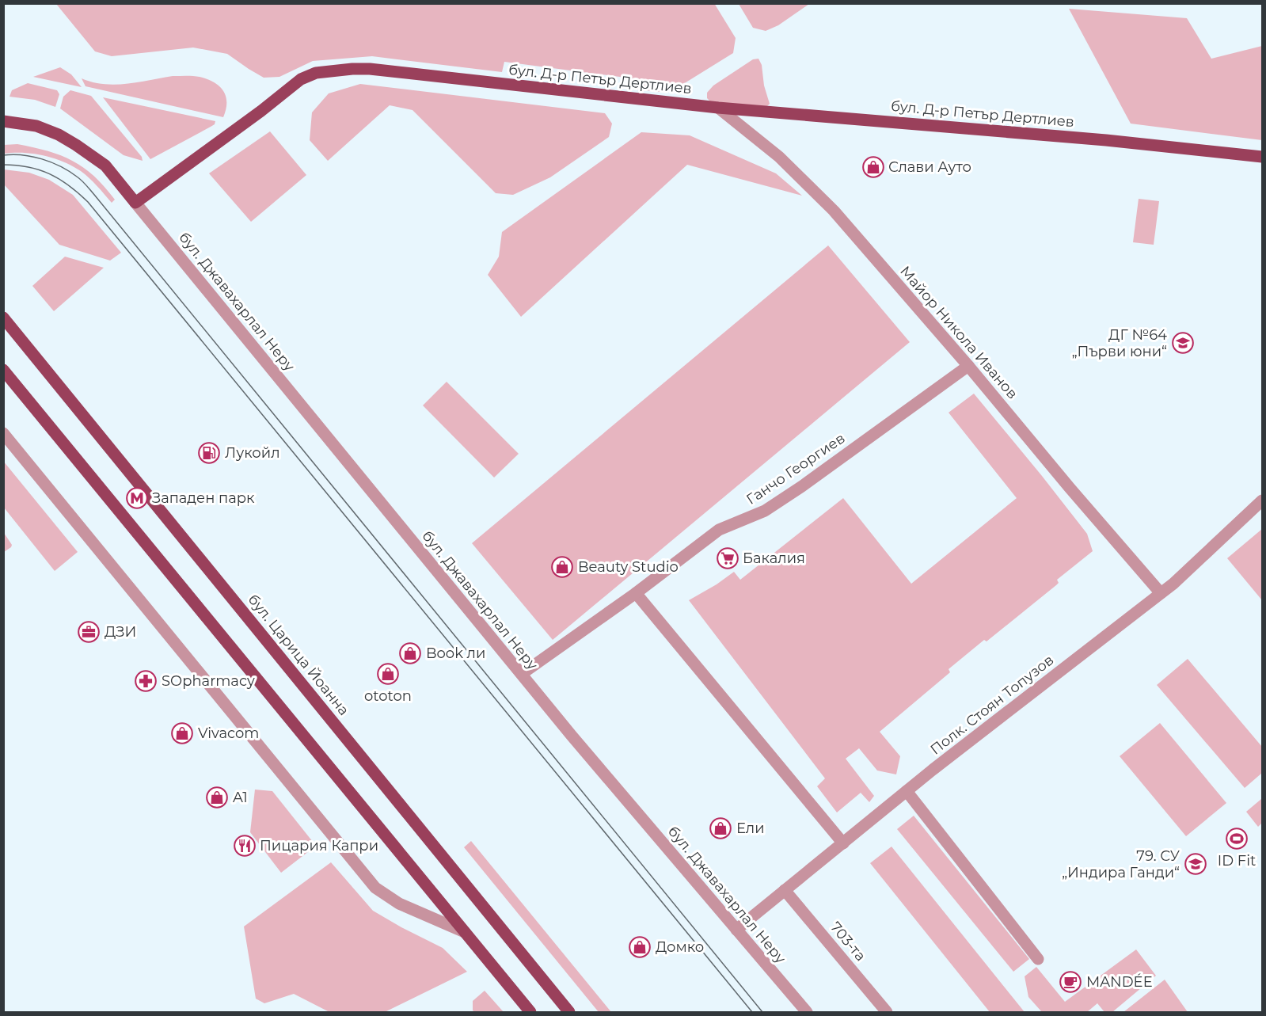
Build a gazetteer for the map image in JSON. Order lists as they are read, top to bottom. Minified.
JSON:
{"streets":{"main road":["бул. Д-р Петър Дертлиев","бул. Царица Йоанна"],"street":["бул. Джавахарлал Неру","Майор Никола Иванов","Ганчо Георгиев","Полк. Стоян Топузов","703-та"]},"crossings":[["бул. Д-р Петър Дертлиев","бул. Джавахарлал Неру"],["бул. Д-р Петър Дертлиев","Майор Никола Иванов"],["бул. Джавахарлал Неру","Ганчо Георгиев"],["бул. Джавахарлал Неру","Полк. Стоян Топузов"],["Майор Никола Иванов","Ганчо Георгиев"],["Майор Никола Иванов","Полк. Стоян Топузов"],["Полк. Стоян Топузов","703-та"]],"places":{"shop":["Слави Ауто","Beauty Studio","Book ли","ototon","Vivacom","A1","Ели","Домко"],"school or university":["ДГ №64 „Първи юни“","79. СУ „Индира Ганди“"],"fuel station":["Лукойл"],"metro station":["Западен парк"],"supermarket":["Бакалия"],"office":["ДЗИ"],"pharmacy":["SOpharmacy"],"sports":["ID Fit"],"restaurant":["Пицария Капри"],"cafe":["MANDÉE"]}}
